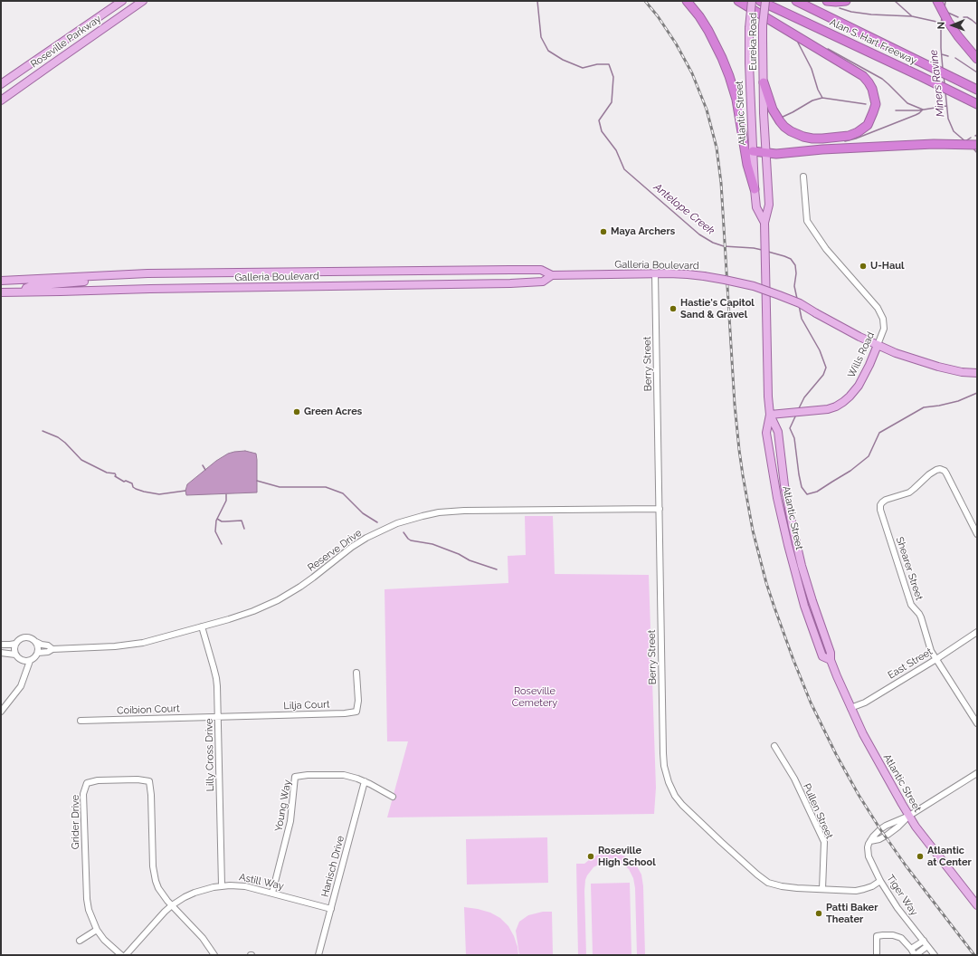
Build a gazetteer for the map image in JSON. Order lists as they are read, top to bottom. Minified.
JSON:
{"streets":{"highway":["Alan S. Hart Freeway"],"main road":["Roseville Parkway","Eureka Road","Atlantic Street","Galleria Boulevard","Wills Road"],"street":["Berry Street","Reserve Drive","Shearer Street","East Street","Lilja Court","Coibion Court","Lilly Cross Drive","Young Way","Pullen Street","Grider Drive","Hanisch Drive","Astill Way","Tiger Way"]},"crossings":[["Eureka Road","Atlantic Street"],["Atlantic Street","Wills Road"],["Atlantic Street","East Street"],["Atlantic Street","Tiger Way"],["Galleria Boulevard","Wills Road"],["Galleria Boulevard","Berry Street"],["Berry Street","Reserve Drive"],["Berry Street","Pullen Street"],["Berry Street","Tiger Way"],["Reserve Drive","Lilly Cross Drive"],["Shearer Street","East Street"],["Lilja Court","Coibion Court"],["Lilja Court","Lilly Cross Drive"],["Coibion Court","Lilly Cross Drive"],["Lilly Cross Drive","Astill Way"],["Young Way","Hanisch Drive"],["Young Way","Astill Way"],["Grider Drive","Astill Way"],["Hanisch Drive","Astill Way"]],"water":["Miners Ravine","Antelope Creek"],"parks":["Roseville Cemetery"],"places":["Maya Archers","U-Haul","Hastie's Capitol Sand & Gravel","Green Acres","Roseville High School","Atlantic at Center","Patti Baker Theater"],"north":"left"}
